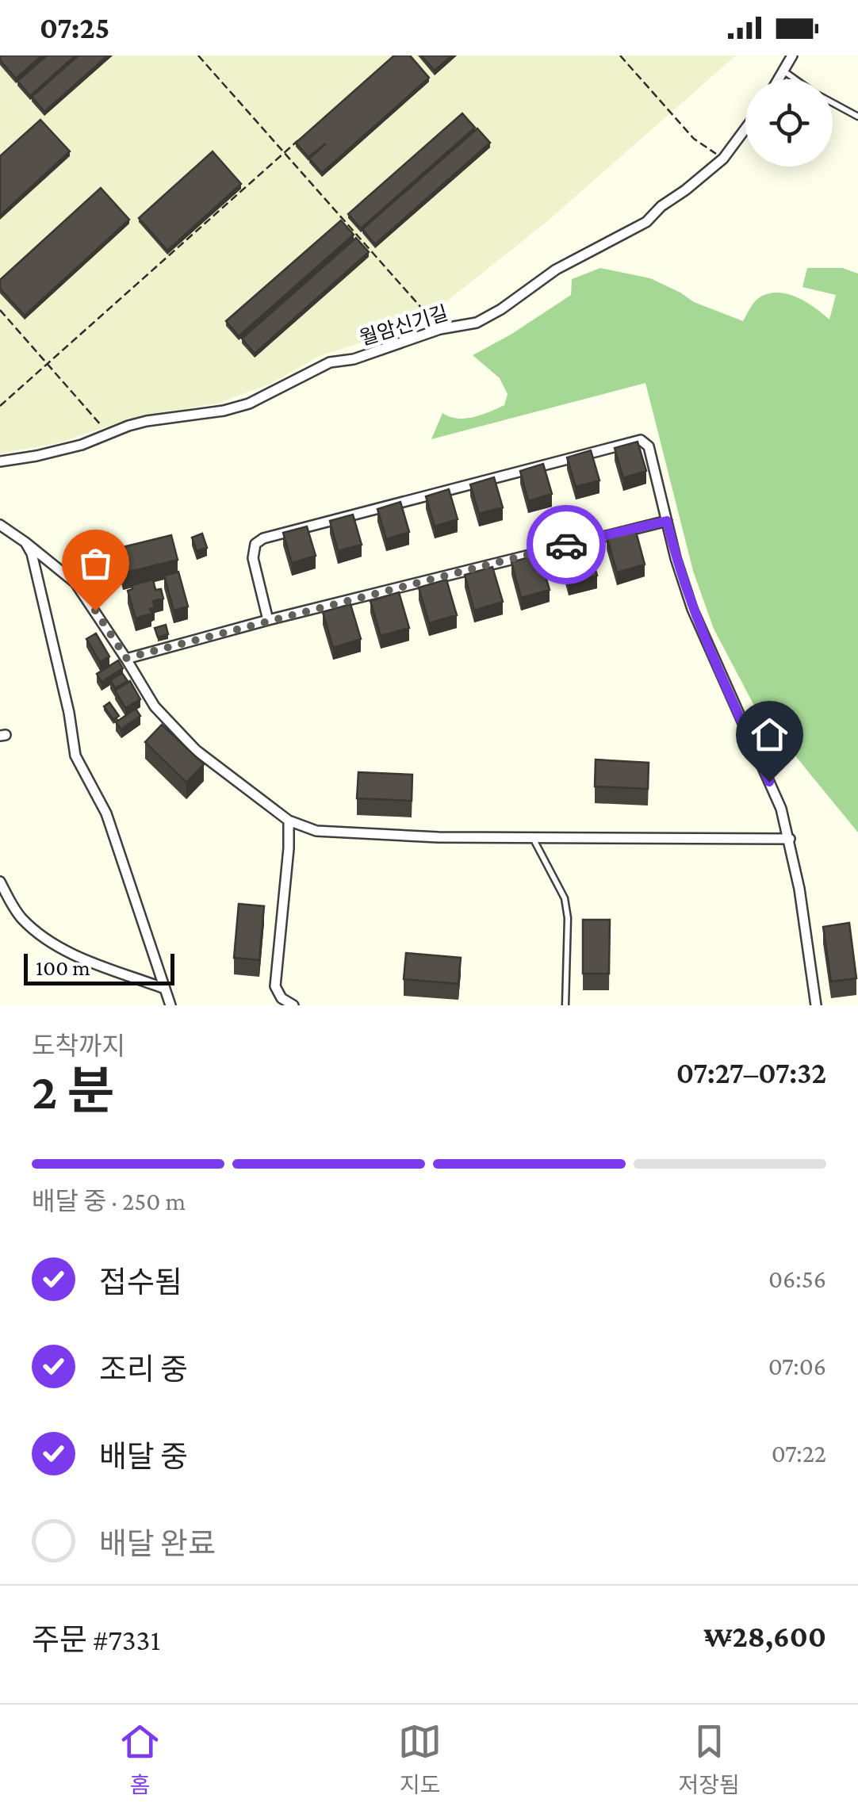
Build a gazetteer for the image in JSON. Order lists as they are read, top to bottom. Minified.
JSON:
{"streets":{"street":["월암신기길"]},"scale_bar":"100 m","page":{"status":"07:25","scale":"100 m","heading":["2 분","도착까지","07:27–07:32"],"panel":["주문 #7331","₩28,600"],"bar":"배달 중 · 250 m","list":[["접수됨","06:56"],["조리 중","07:06"],["배달 중","07:22"],"배달 완료"],"tabs":["홈","지도","저장됨"]}}
